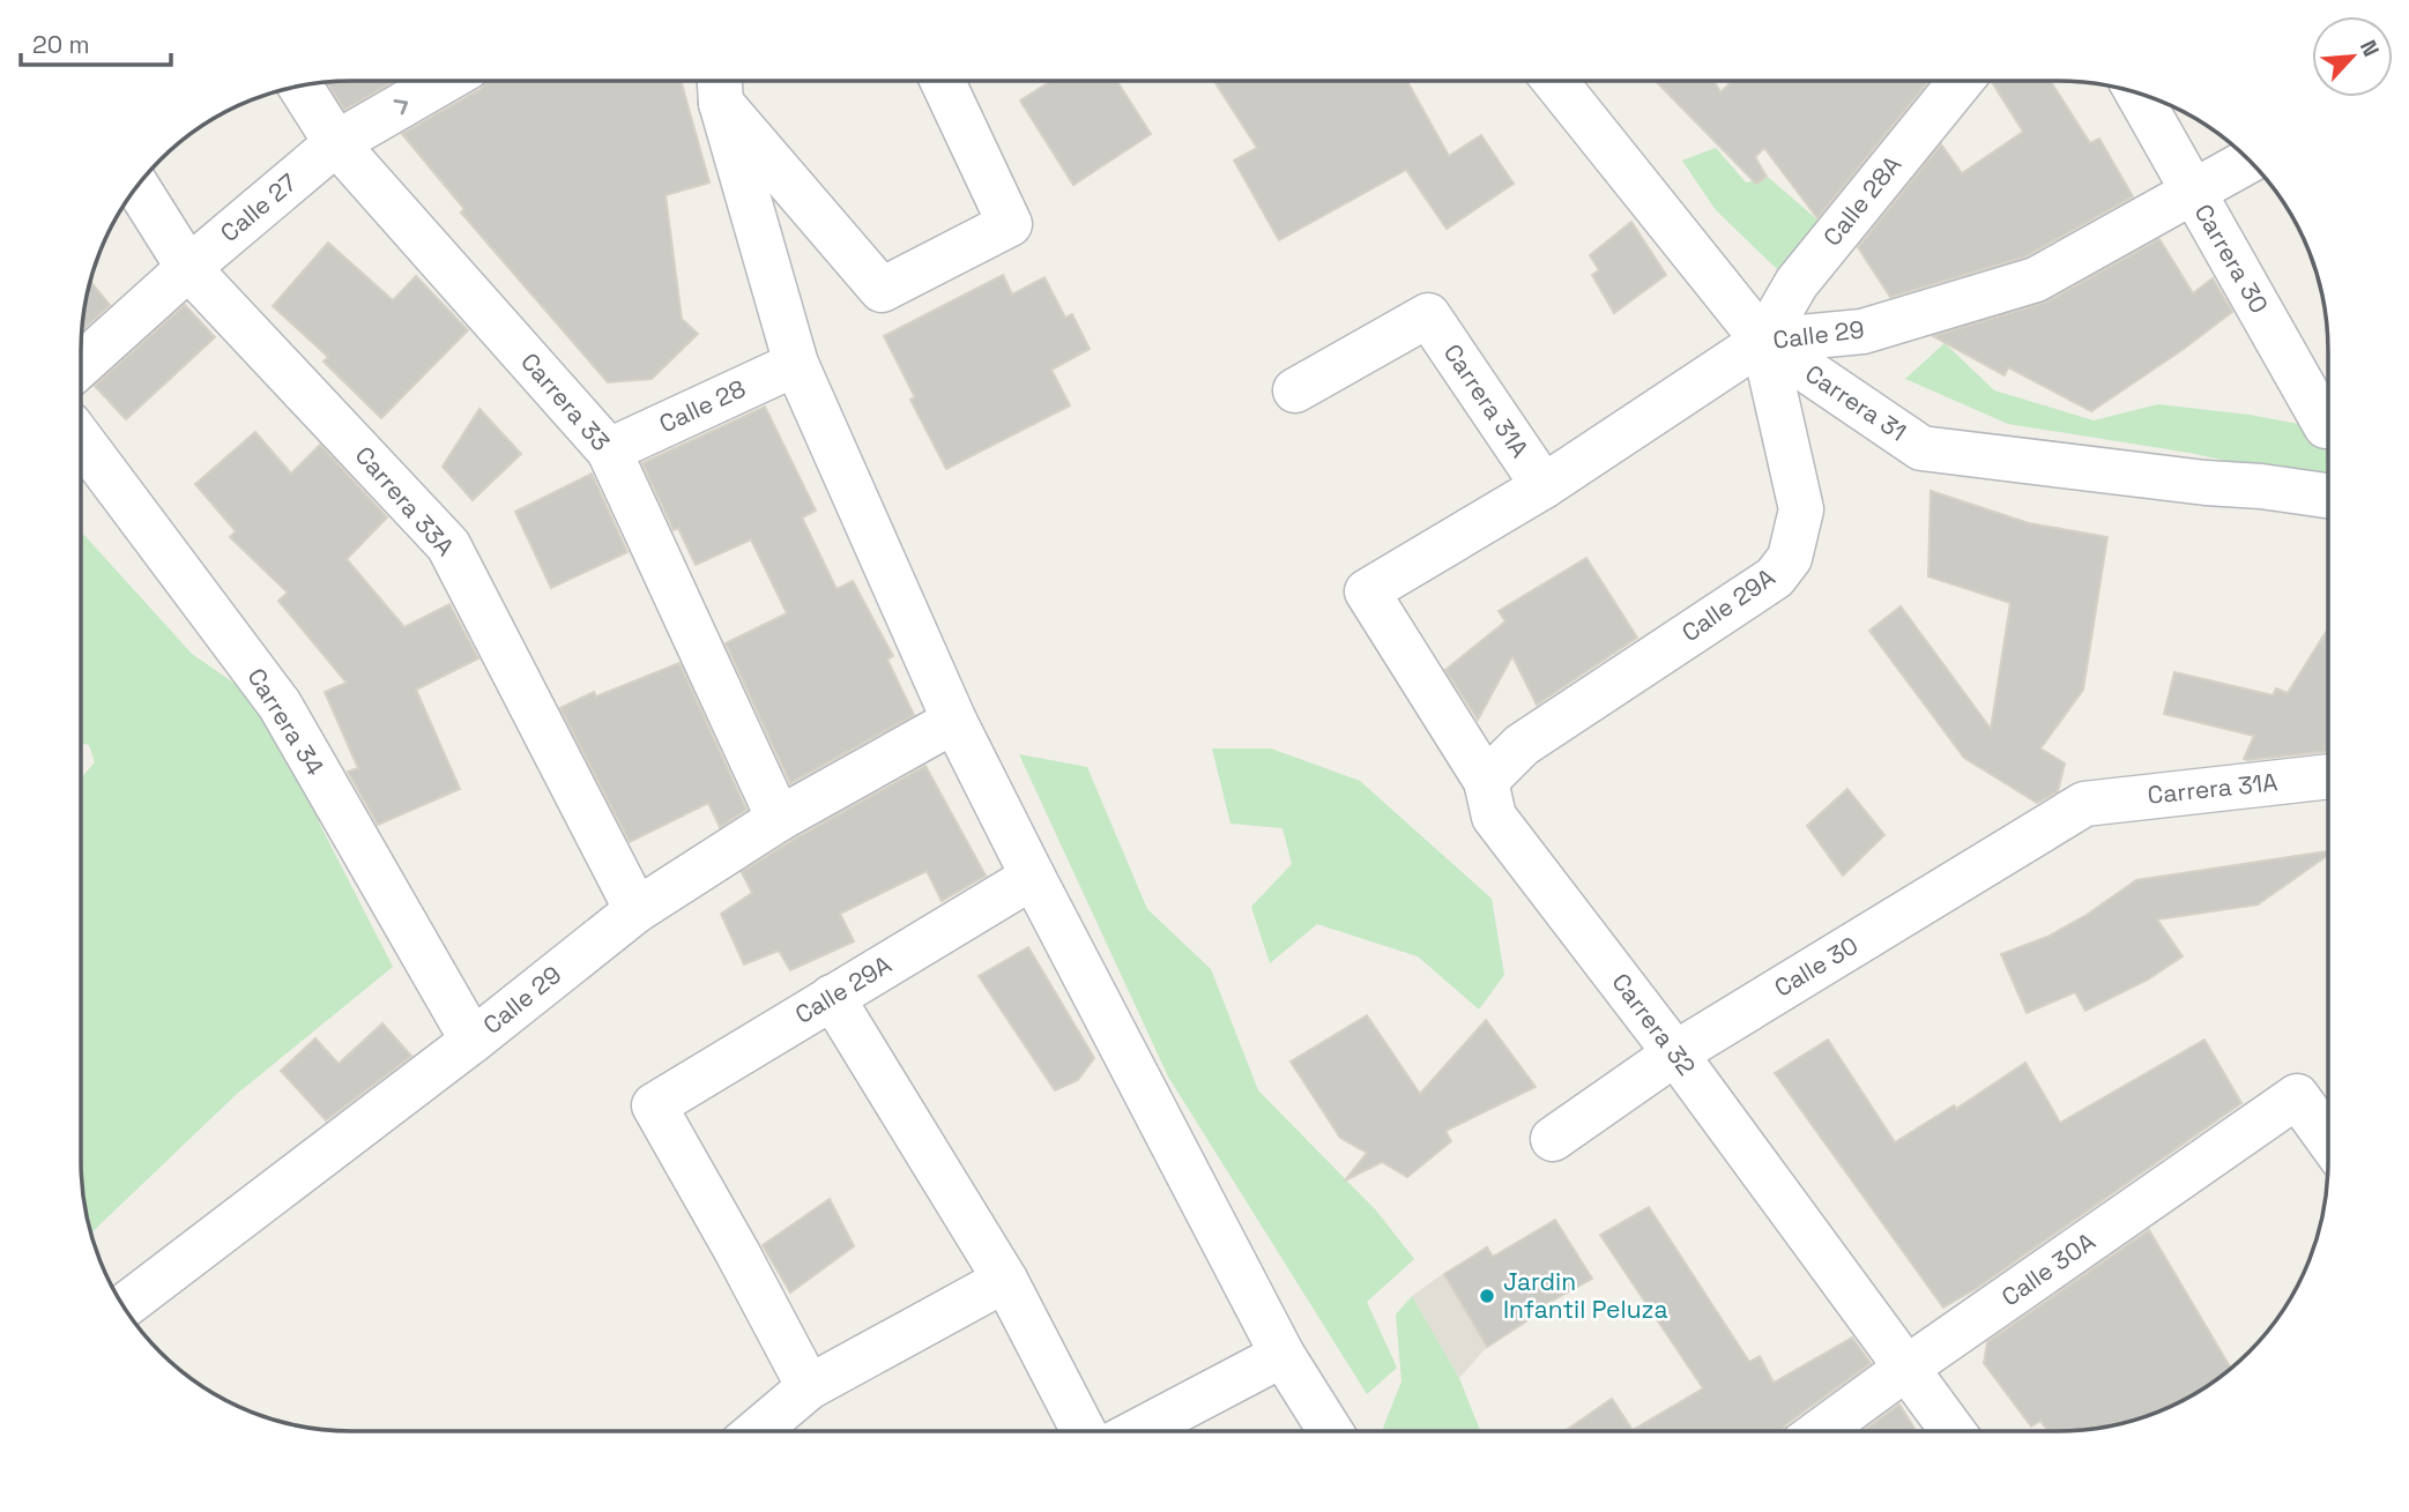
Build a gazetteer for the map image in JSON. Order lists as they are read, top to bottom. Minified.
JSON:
{"streets":{"street":["Calle 28A","Calle 27","Carrera 30","Calle 29","Carrera 31A","Carrera 33","Carrera 31","Calle 28","Carrera 33A","Calle 29A","Carrera 34","Calle 30","Carrera 32","Calle 30A"]},"crossings":[["Calle 28A","Calle 29"],["Calle 28A","Carrera 31"],["Calle 28A","Calle 29A"],["Calle 27","Carrera 33"],["Calle 27","Carrera 33A"],["Carrera 30","Calle 29"],["Calle 29","Carrera 31A"],["Calle 29","Carrera 33"],["Calle 29","Carrera 31"],["Calle 29","Carrera 33A"],["Calle 29","Calle 29A"],["Calle 29","Carrera 34"],["Calle 29","Carrera 32"],["Carrera 31A","Calle 30"],["Carrera 33","Calle 28"],["Carrera 31","Calle 29A"],["Calle 29A","Carrera 32"],["Calle 30","Carrera 32"],["Carrera 32","Calle 30A"]],"places":["Jardin Infantil Peluza"],"scale_bar":"20 m","north":"top right"}
